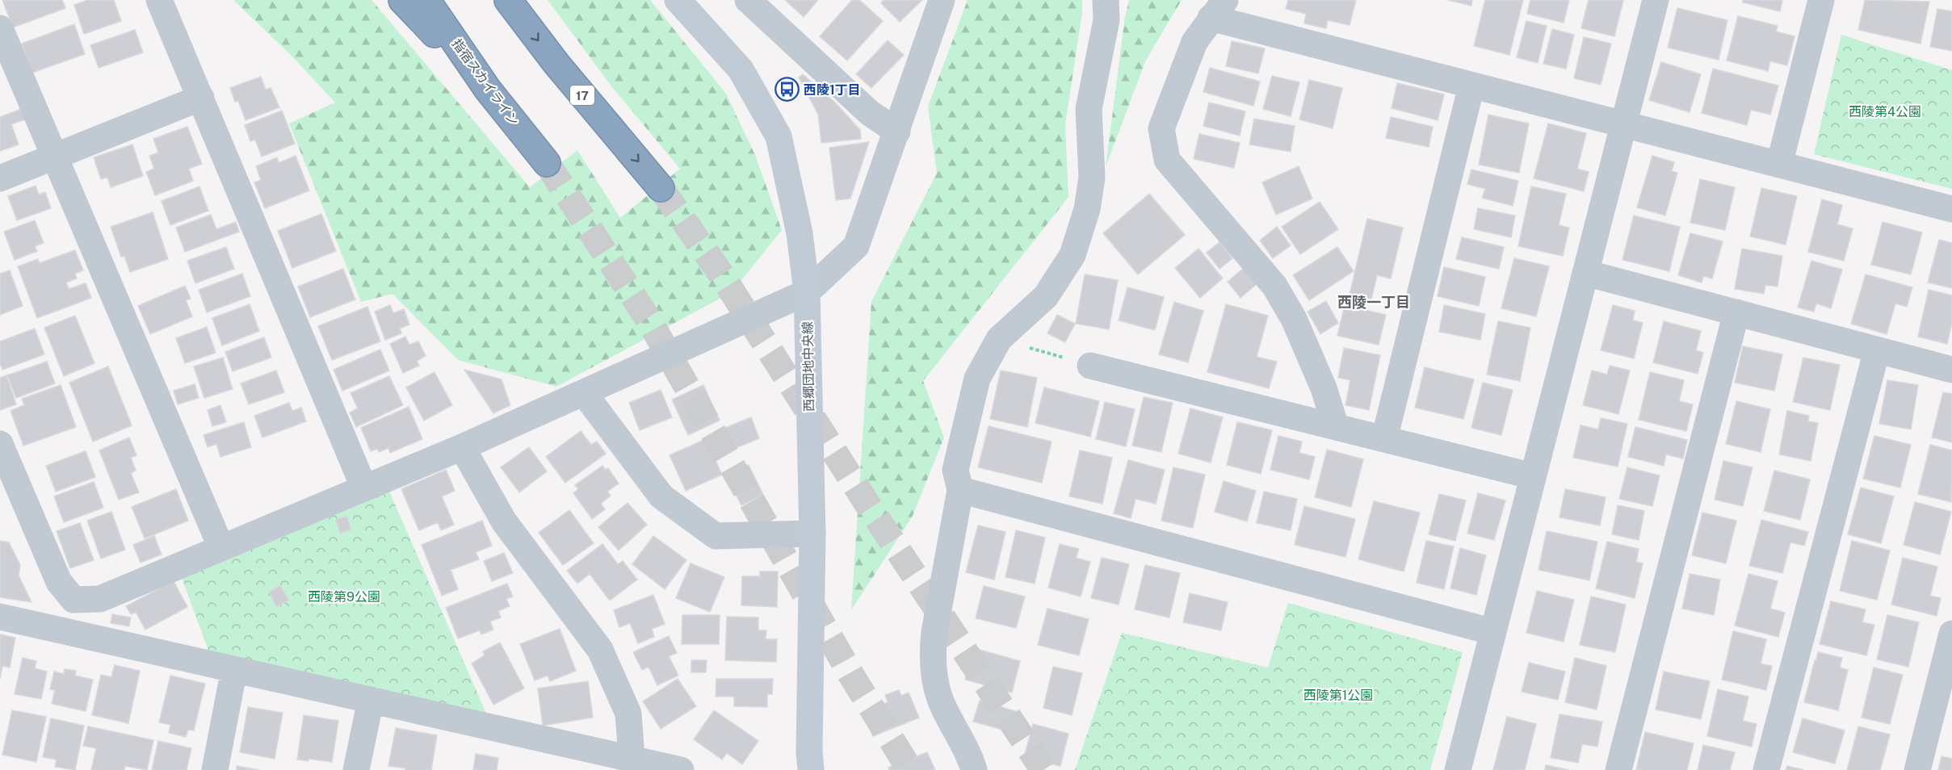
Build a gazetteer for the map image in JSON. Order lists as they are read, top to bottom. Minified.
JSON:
{"streets":{"highway":["指宿スカイライン","17"],"street":["西郷団地中央線"]},"districts":["西陵一丁目"],"parks":["西陵第4公園","西陵第9公園","西陵第1公園"],"places":{"bus stop":["西陵1丁目"]}}
